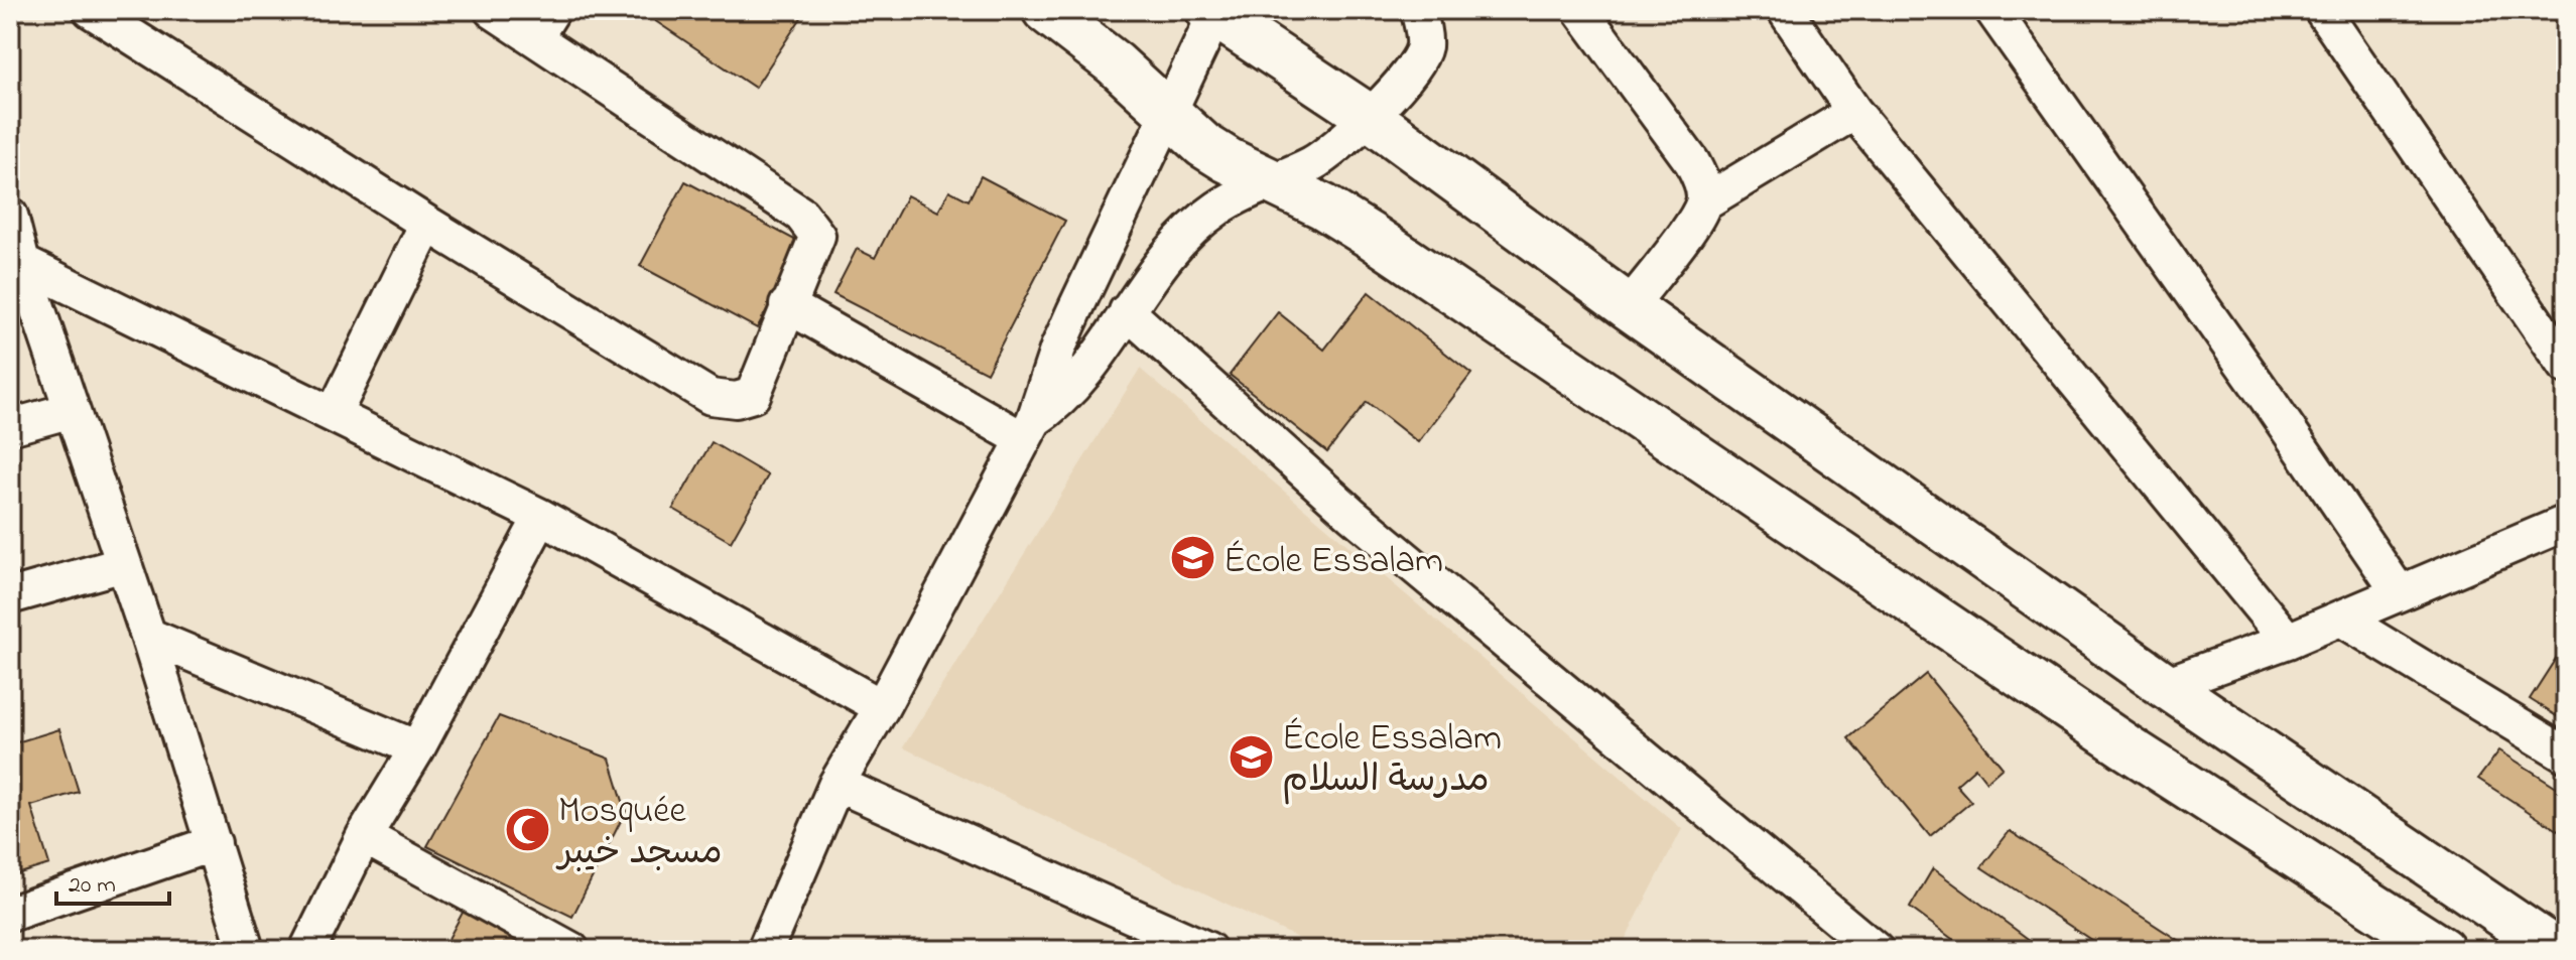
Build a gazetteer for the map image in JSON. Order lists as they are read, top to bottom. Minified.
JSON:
{"places":{"school or university":["École Essalam","École Essalam مدرسة السلام"],"mosque":["Mosquée مسجد خيبر"]},"scale_bar":"20 m"}
